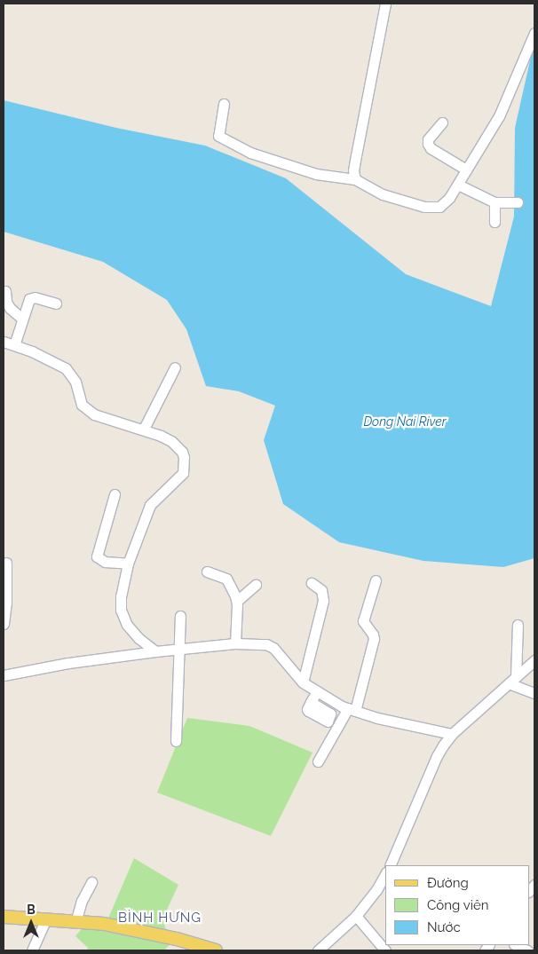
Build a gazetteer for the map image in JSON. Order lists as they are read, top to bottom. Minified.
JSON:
{"districts":["BÌNH HƯNG"],"water":["Dong Nai River"],"legend":["Đường","Công viên","Nước"],"north":"top"}
